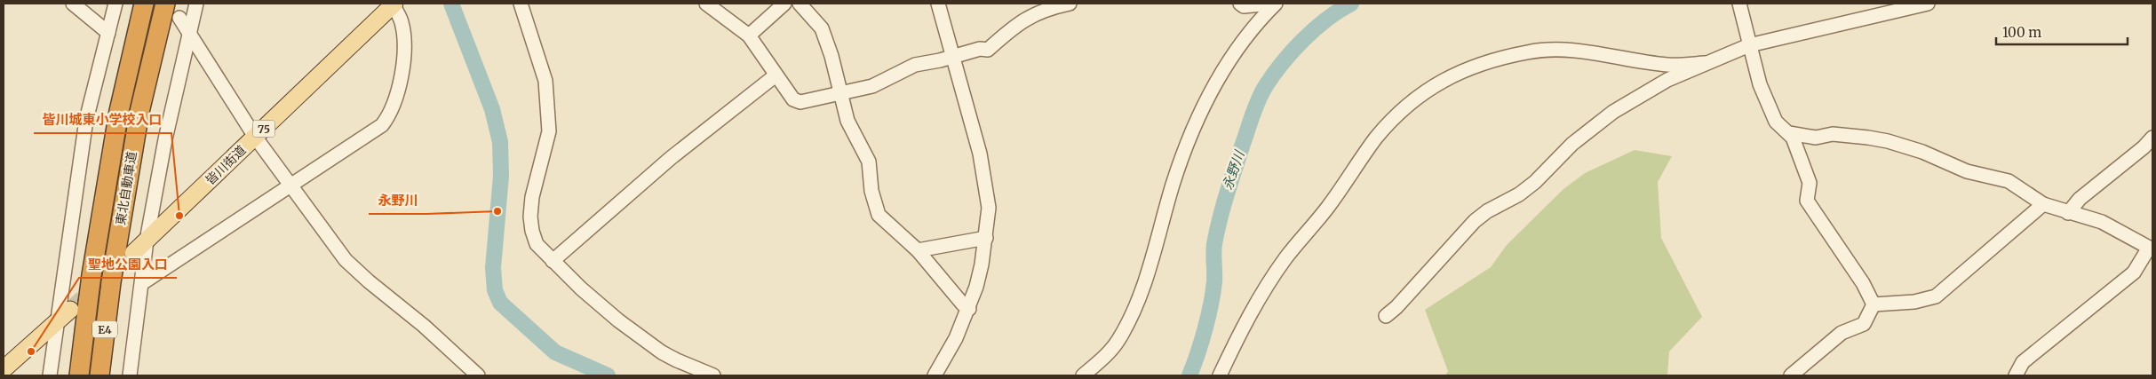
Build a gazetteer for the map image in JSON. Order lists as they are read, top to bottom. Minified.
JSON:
{"streets":{"highway":["東北自動車道","E4"],"main road":["75","皆川街道"]},"crossings":[["皆川街道","東北自動車道"]],"water":["永野川"],"places":["永野川","皆川城東小学校入口","聖地公園入口"],"scale_bar":"100 m"}
